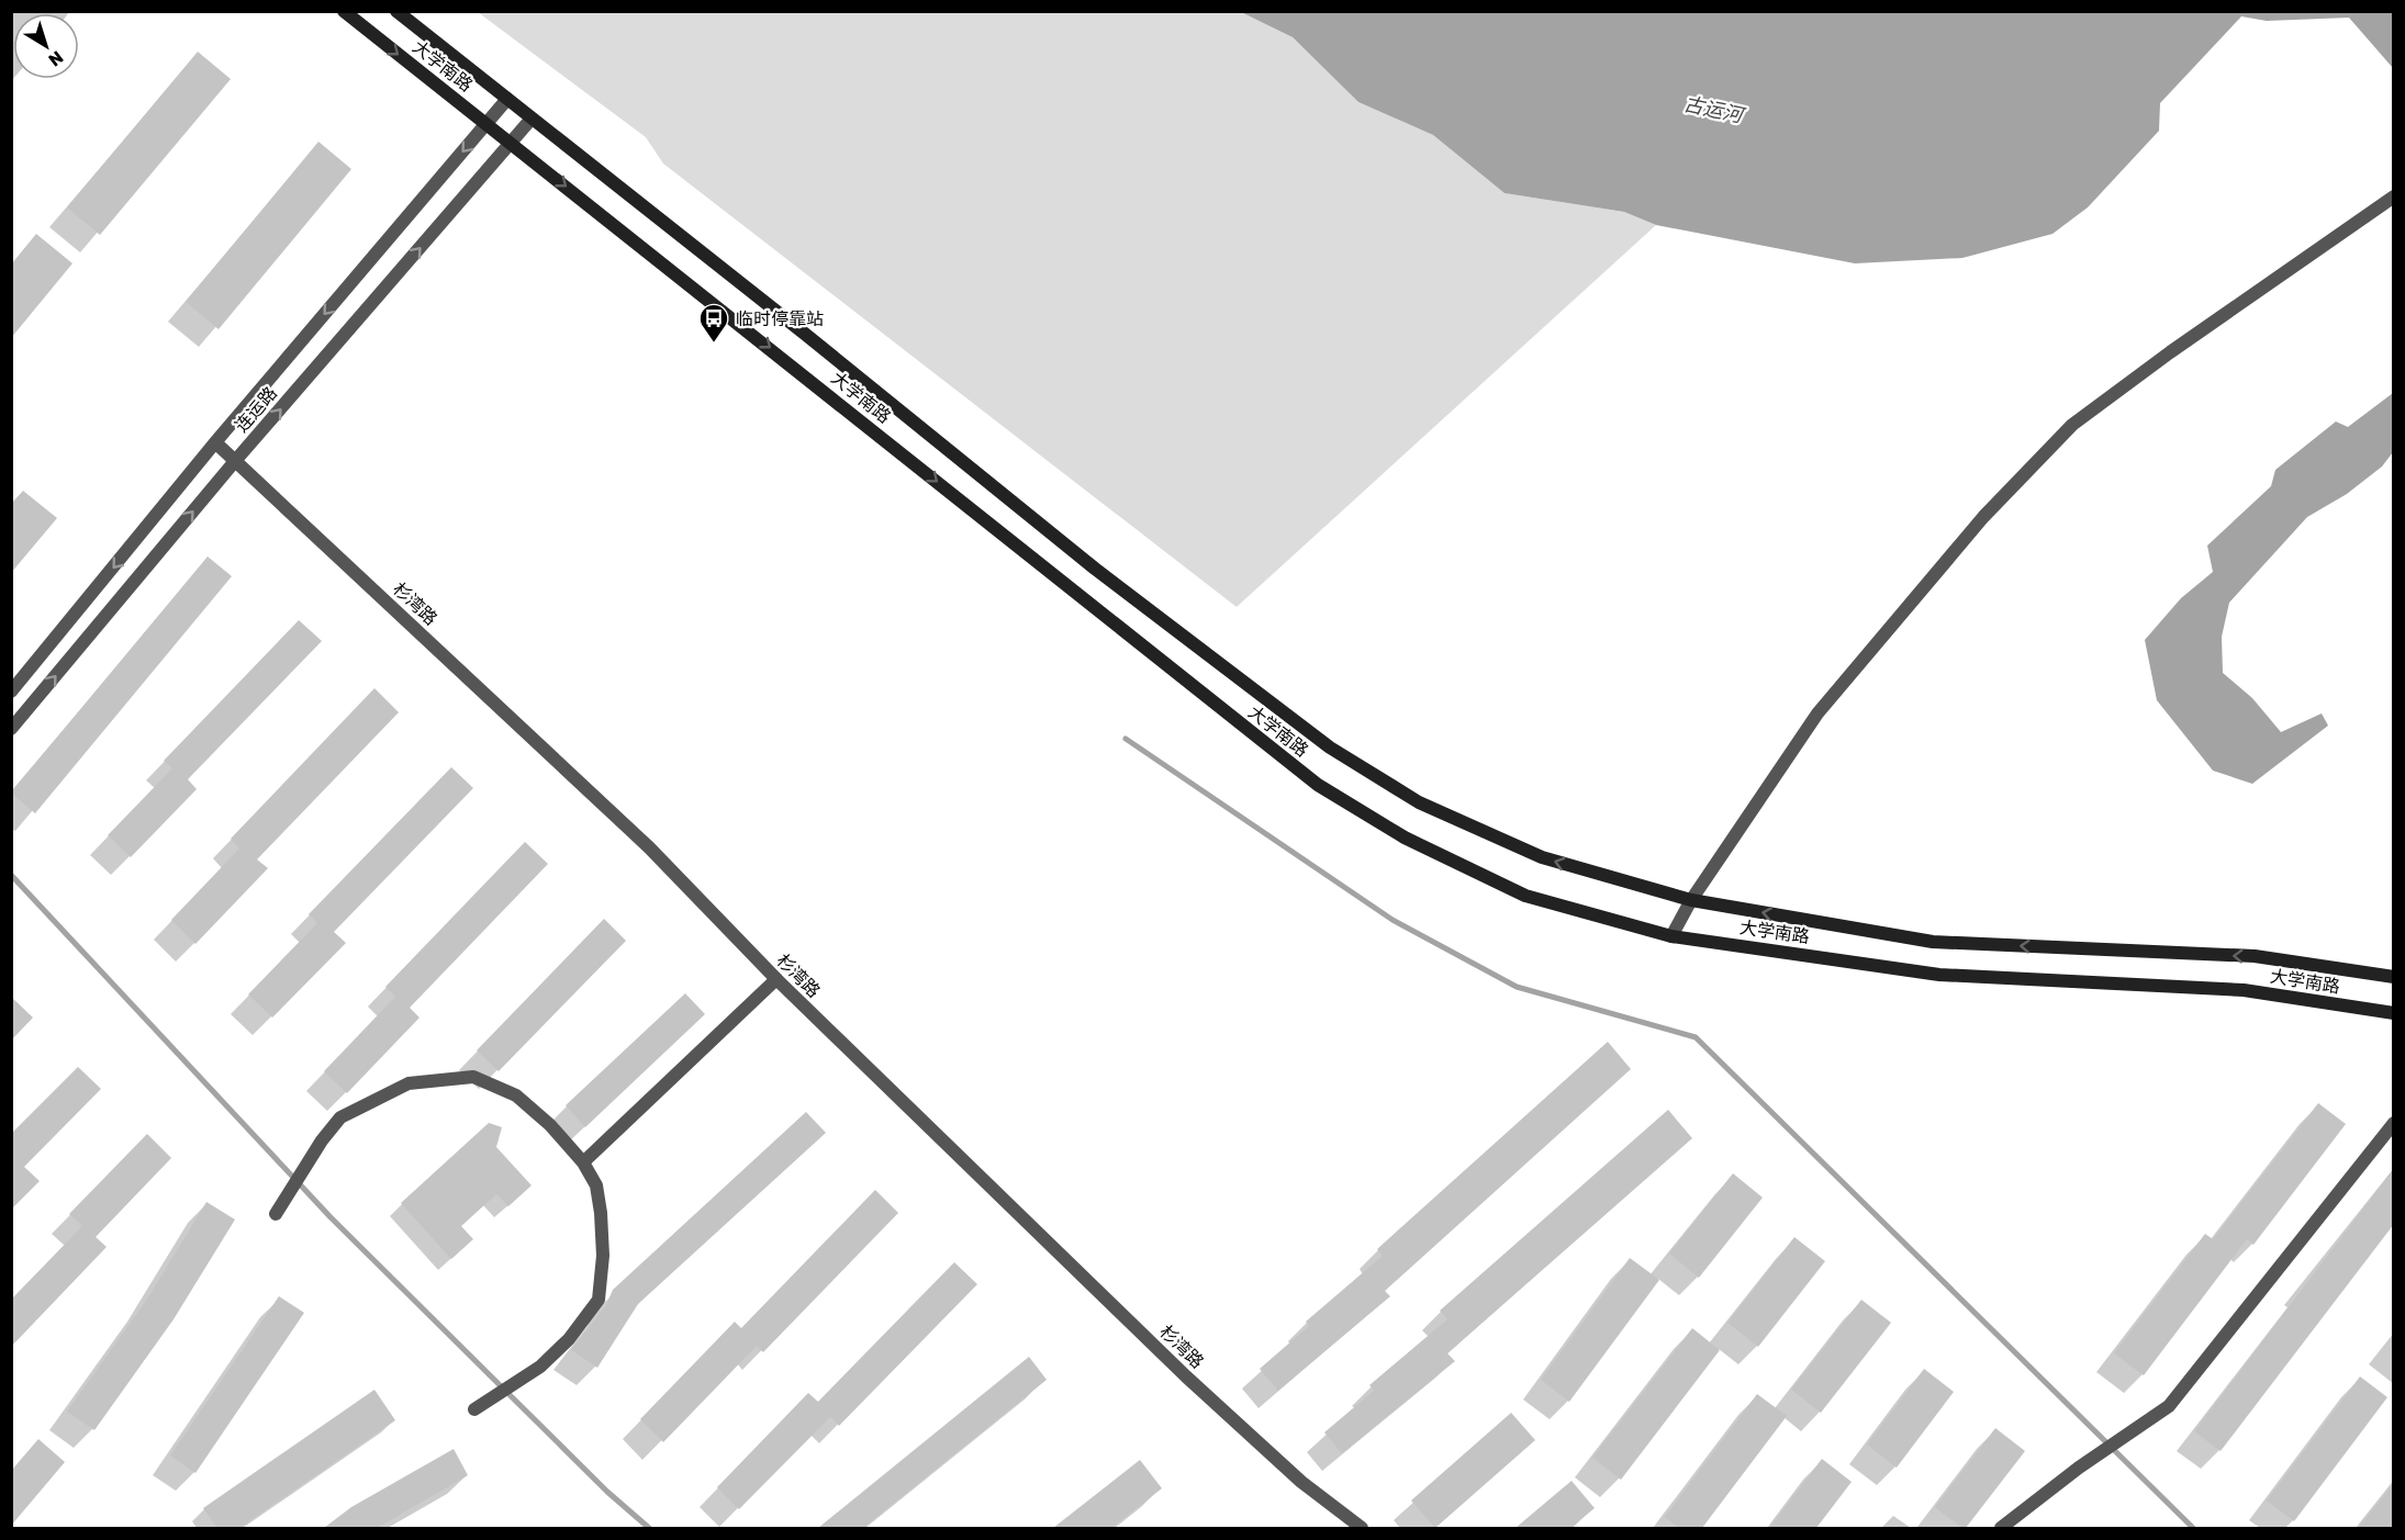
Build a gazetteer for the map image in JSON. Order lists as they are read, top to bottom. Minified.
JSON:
{"streets":{"main road":["大学南路"],"street":["连运路","杉湾路"]},"crossings":[["大学南路","连运路"],["连运路","杉湾路"]],"water":["古运河"],"places":{"bus stop":["临时停靠站"]},"north":"bottom right"}
